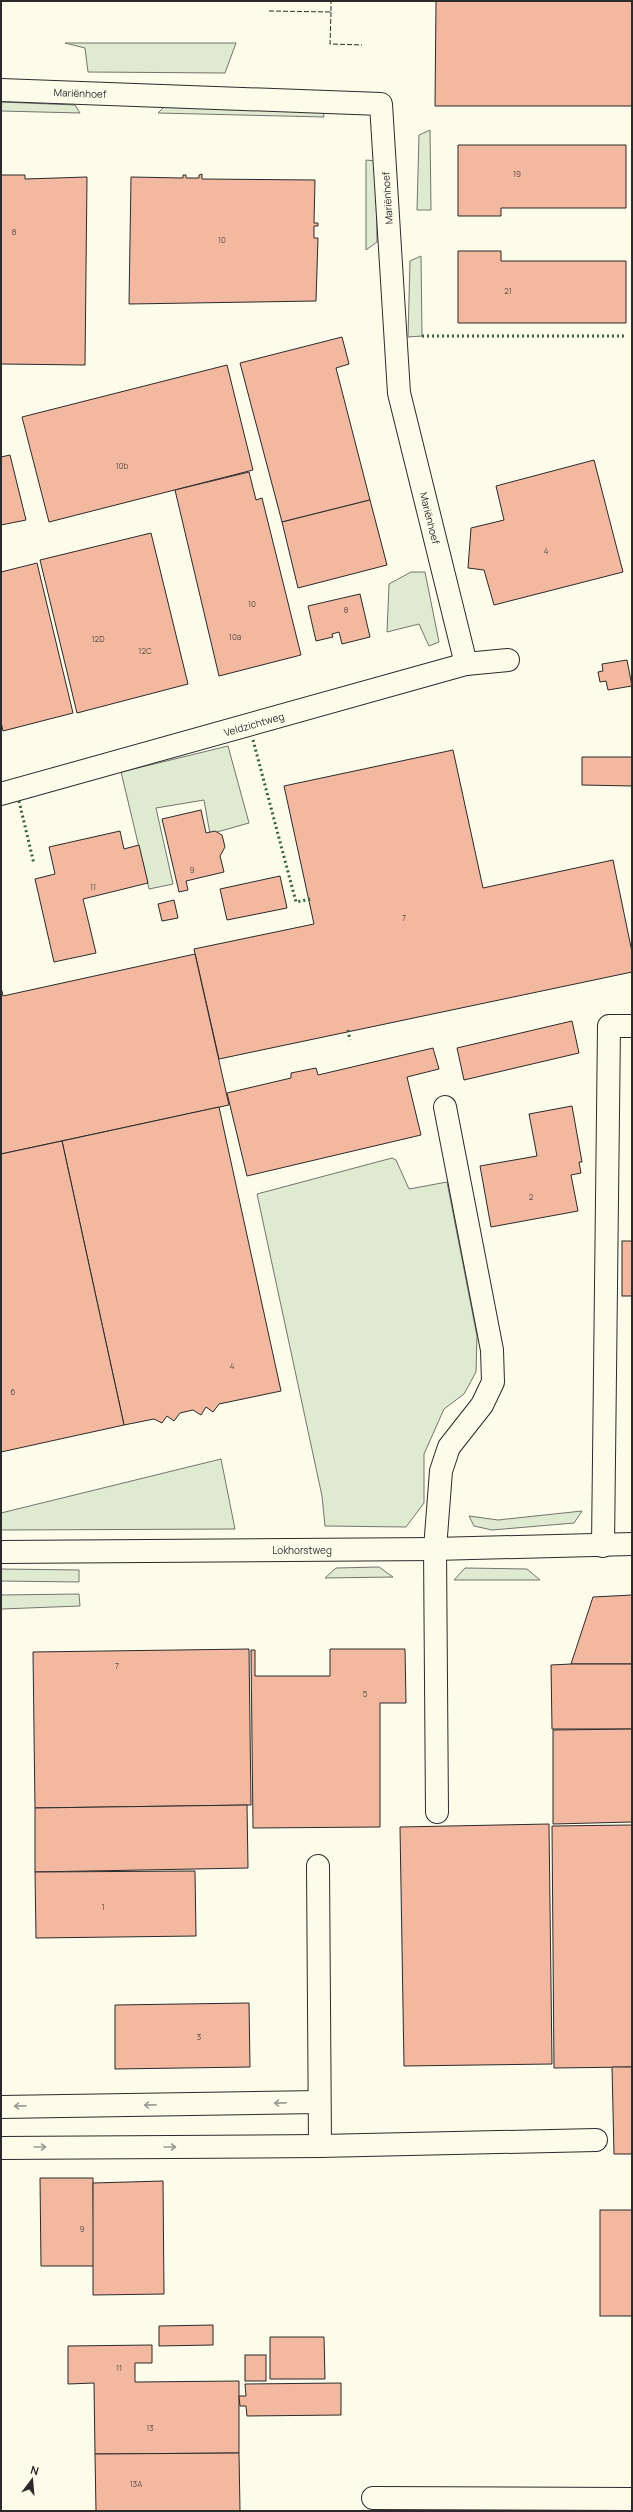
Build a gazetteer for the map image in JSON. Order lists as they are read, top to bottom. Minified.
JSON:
{"streets":{"street":["Mariënhoef","Veldzichtweg","Lokhorstweg"]},"crossings":[["Mariënhoef","Veldzichtweg"]],"house_numbers":["19","8","10","21","10b","4","10","8","10a","12D","12C","9","11","7","2","4","6","7","5","1","3","9","11","13","13A"],"north":"top"}
